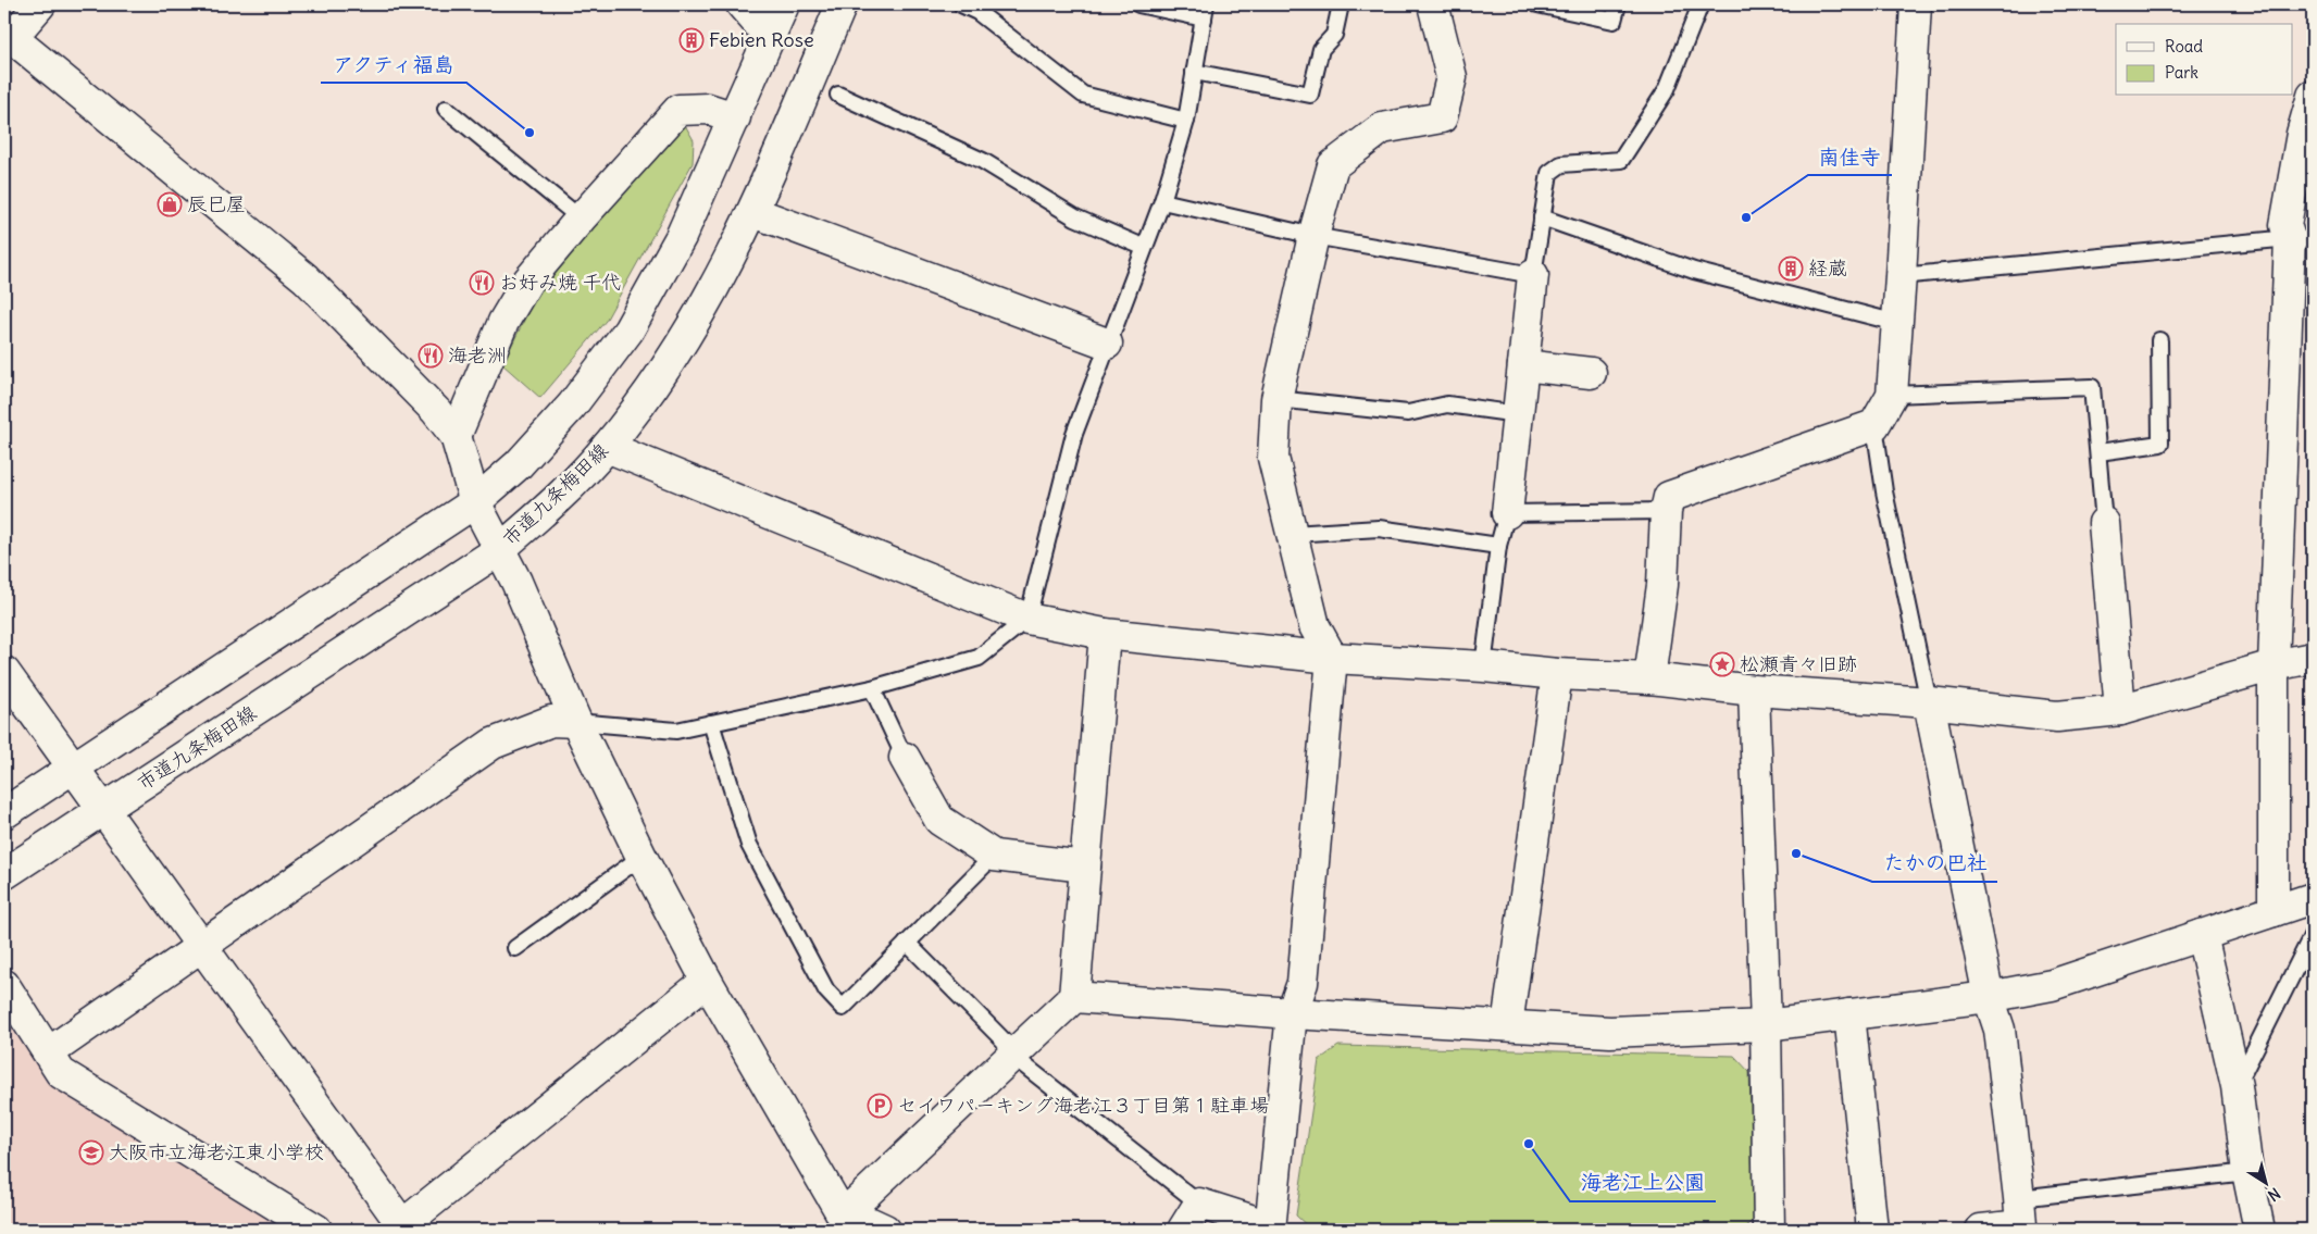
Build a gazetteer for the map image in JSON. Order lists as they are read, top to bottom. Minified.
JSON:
{"streets":{"street":["市道九条梅田線"]},"places":{"building":["Febien Rose","経蔵"],"other":["アクティ福島","南佳寺","たかの巴社","海老江上公園"],"shop":["辰巳屋"],"restaurant":["お好み焼 千代","海老洲"],"place":["松瀬青々旧跡"],"parking":["セイワパーキング海老江３丁目第１駐車場"],"school or university":["大阪市立海老江東小学校"]},"legend":["Road","Park"],"north":"bottom right"}
